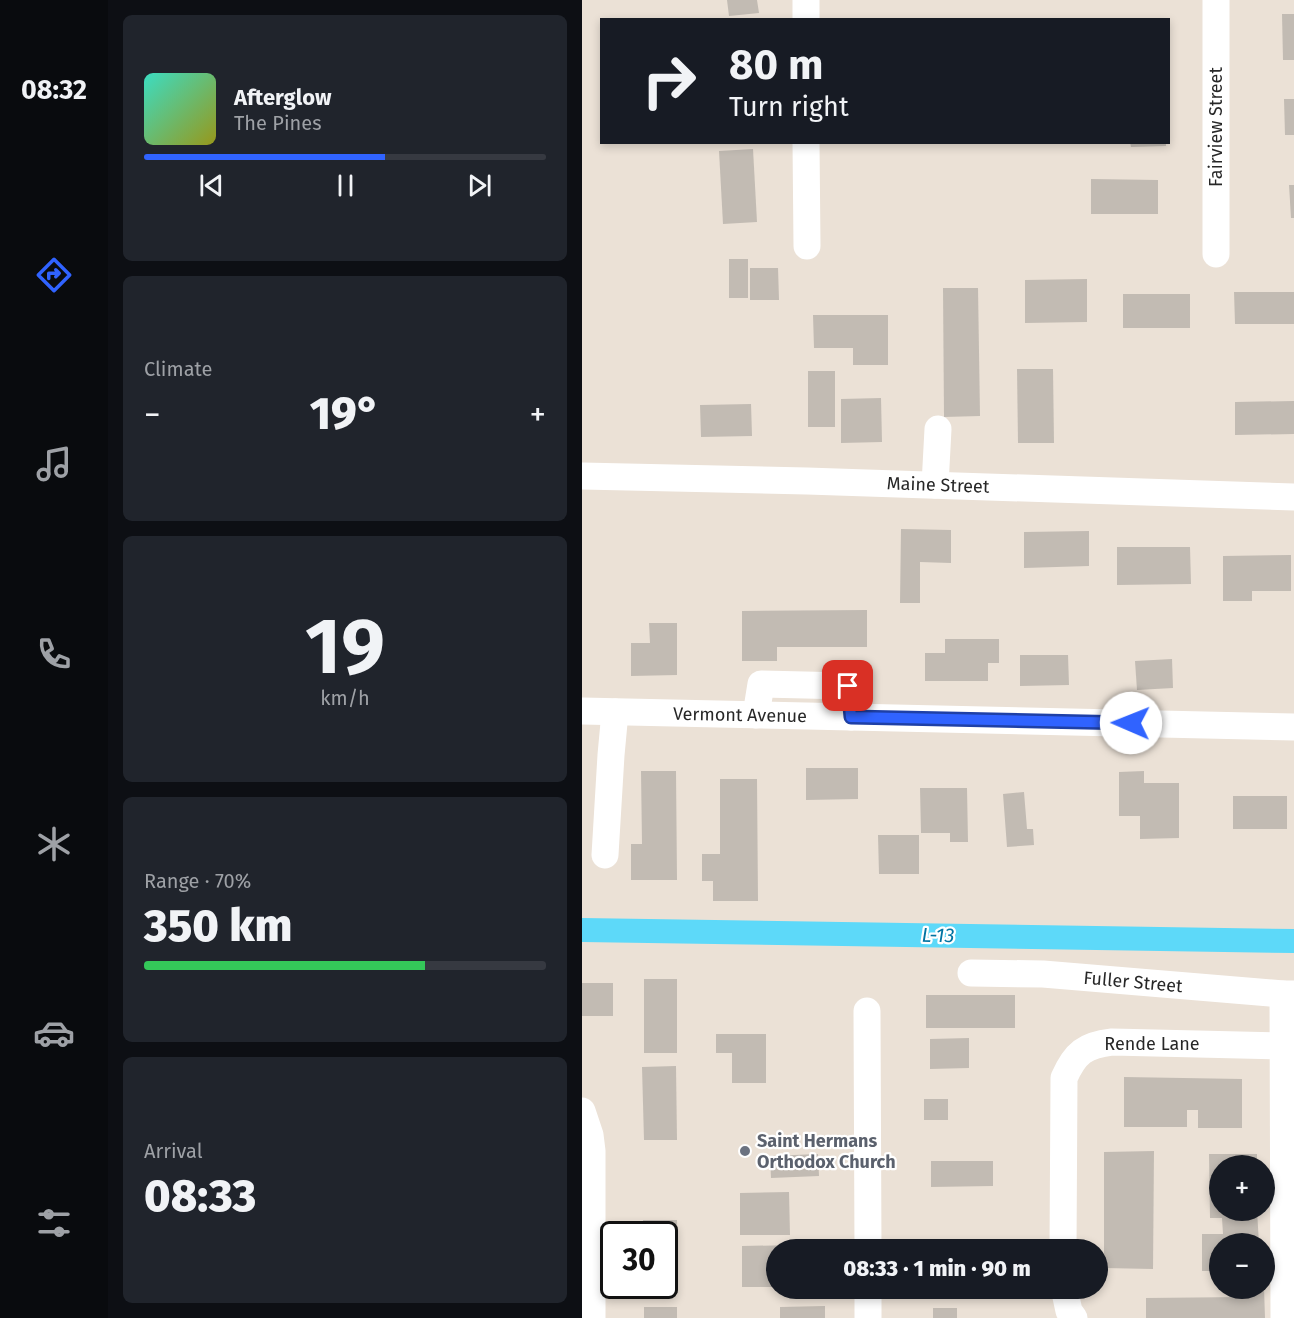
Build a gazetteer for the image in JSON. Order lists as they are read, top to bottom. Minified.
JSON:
{"streets":{"street":["Fairview Street","Maine Street","Vermont Avenue","Fuller Street","Rende Lane"]},"water":["L-13"],"places":["Saint Hermans Orthodox Church"],"page":{"tabs":"08:32","turn":["80 m","Turn right"],"song":["Afterglow","The Pines"],"tile":["Climate",["19","km/h"],["Range · 70%","350 km"],["Arrival","08:33"]],"heat":["−","19°","+"],"map_buttons":["+","−"],"limit":"30","trip":"08:33 · 1 min · 90 m"}}
